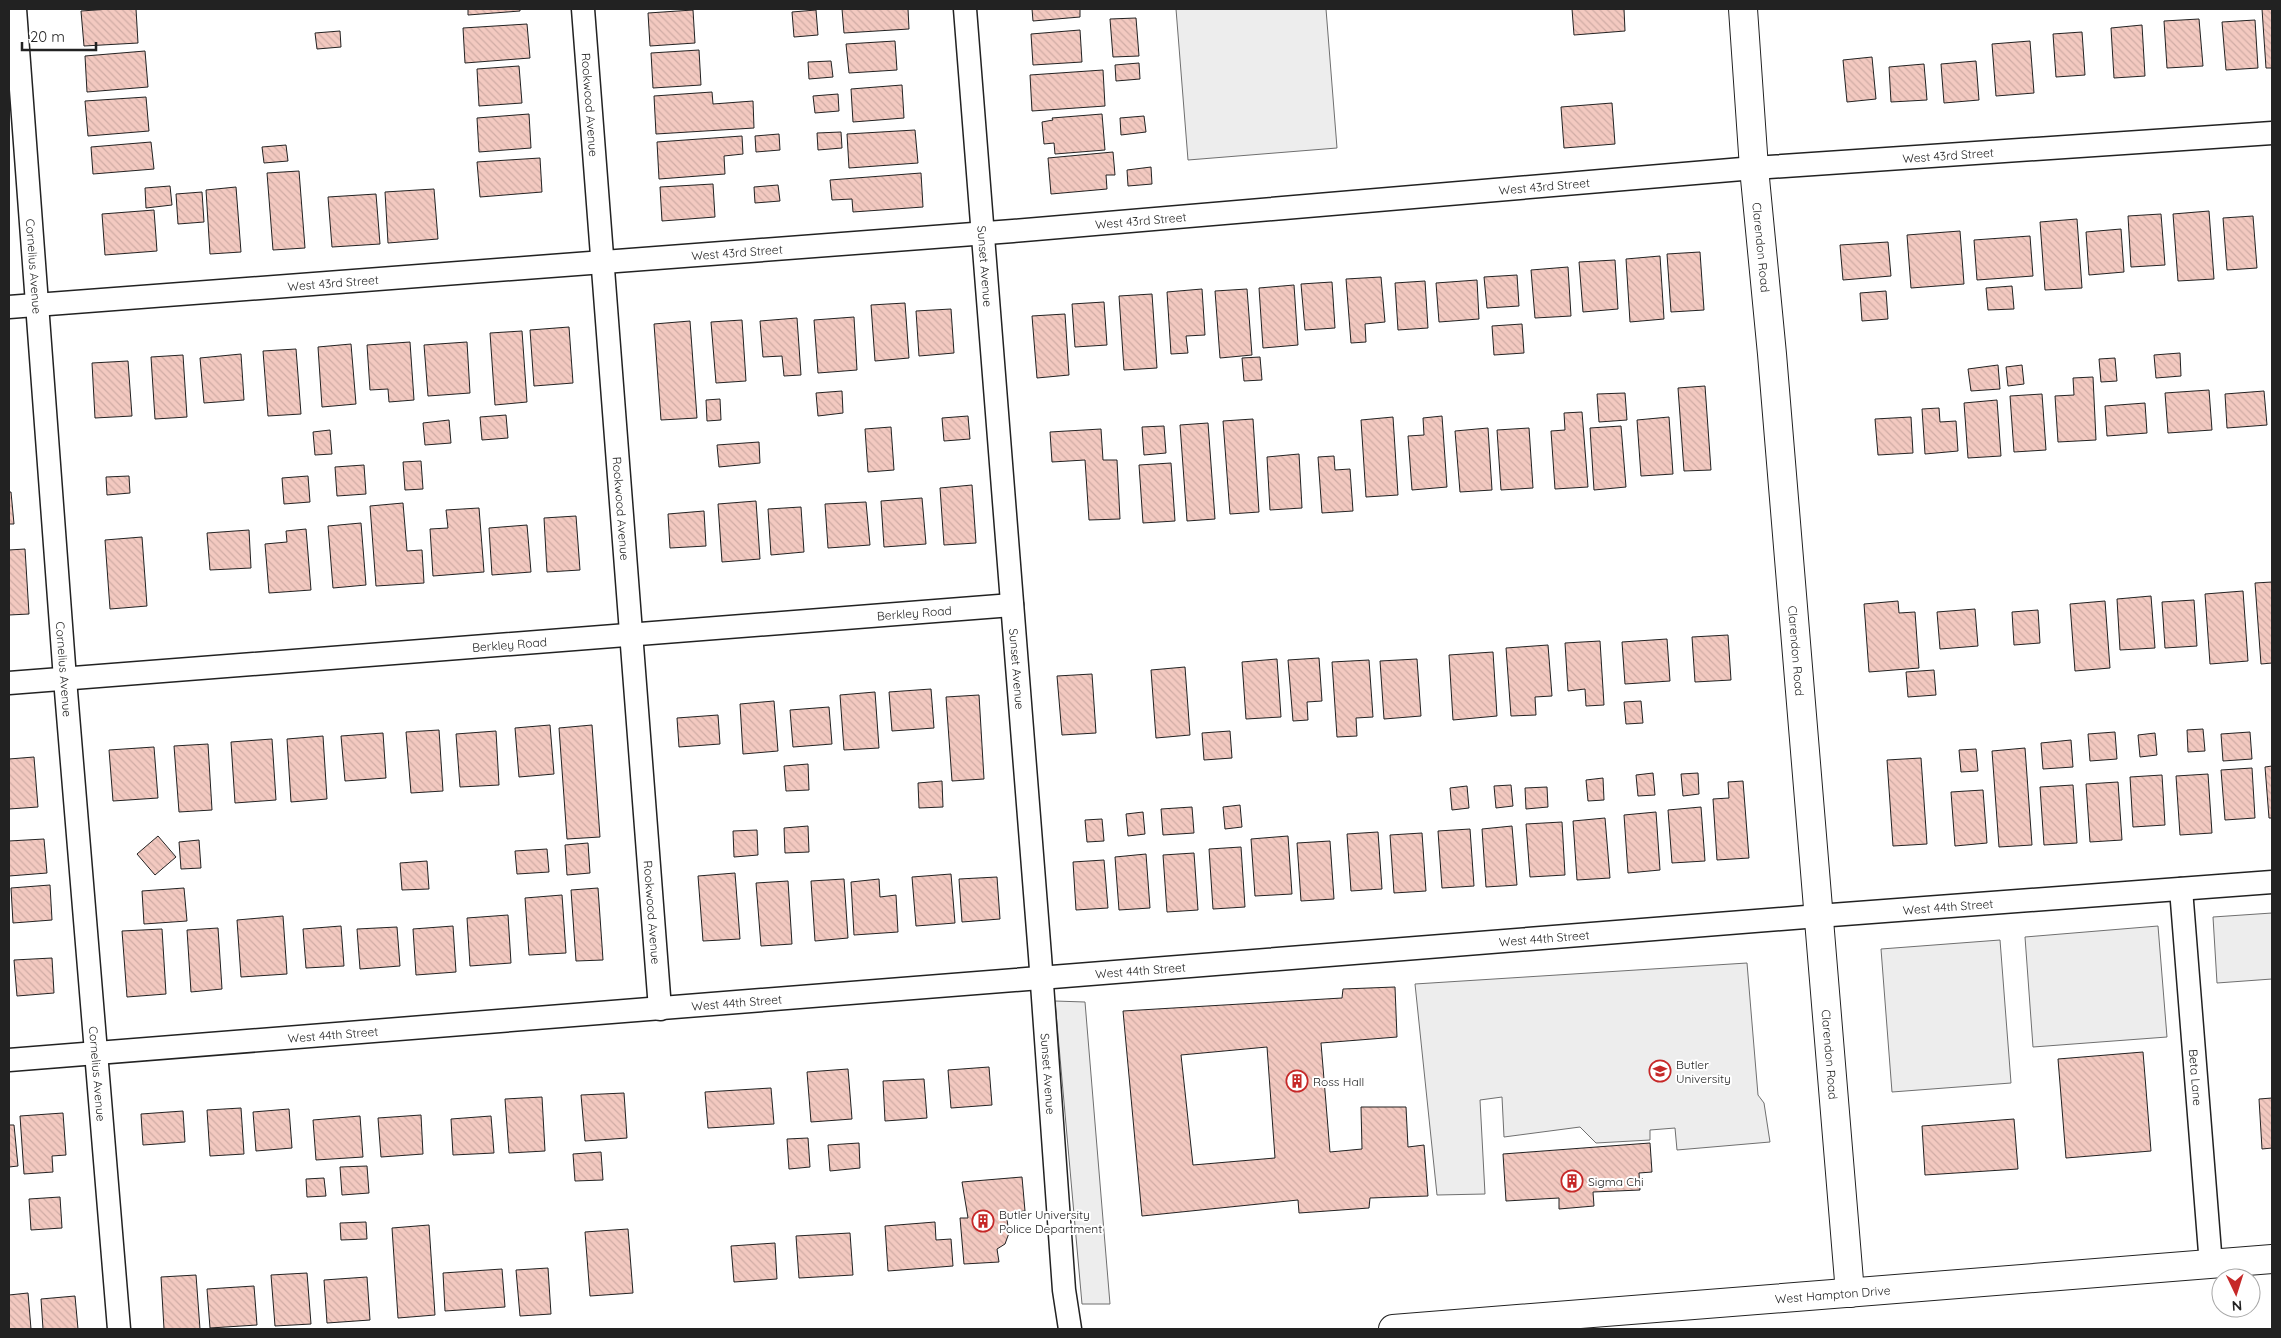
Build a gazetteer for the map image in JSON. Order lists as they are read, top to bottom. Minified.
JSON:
{"streets":{"street":["Rookwood Avenue","West 43rd Street","Clarendon Road","Cornelius Avenue","Sunset Avenue","Berkley Road","West 44th Street","Beta Lane","West Hampton Drive"]},"crossings":[["Rookwood Avenue","West 43rd Street"],["Rookwood Avenue","Berkley Road"],["Rookwood Avenue","West 44th Street"],["West 43rd Street","Clarendon Road"],["West 43rd Street","Cornelius Avenue"],["West 43rd Street","Sunset Avenue"],["Clarendon Road","West 44th Street"],["Clarendon Road","West Hampton Drive"],["Cornelius Avenue","Berkley Road"],["Cornelius Avenue","West 44th Street"],["Sunset Avenue","Berkley Road"],["Sunset Avenue","West 44th Street"],["West 44th Street","Beta Lane"],["Beta Lane","West Hampton Drive"]],"places":{"school or university":["Butler University"],"building":["Ross Hall","Sigma Chi","Butler University Police Department"]},"scale_bar":"20 m","north":"bottom"}
